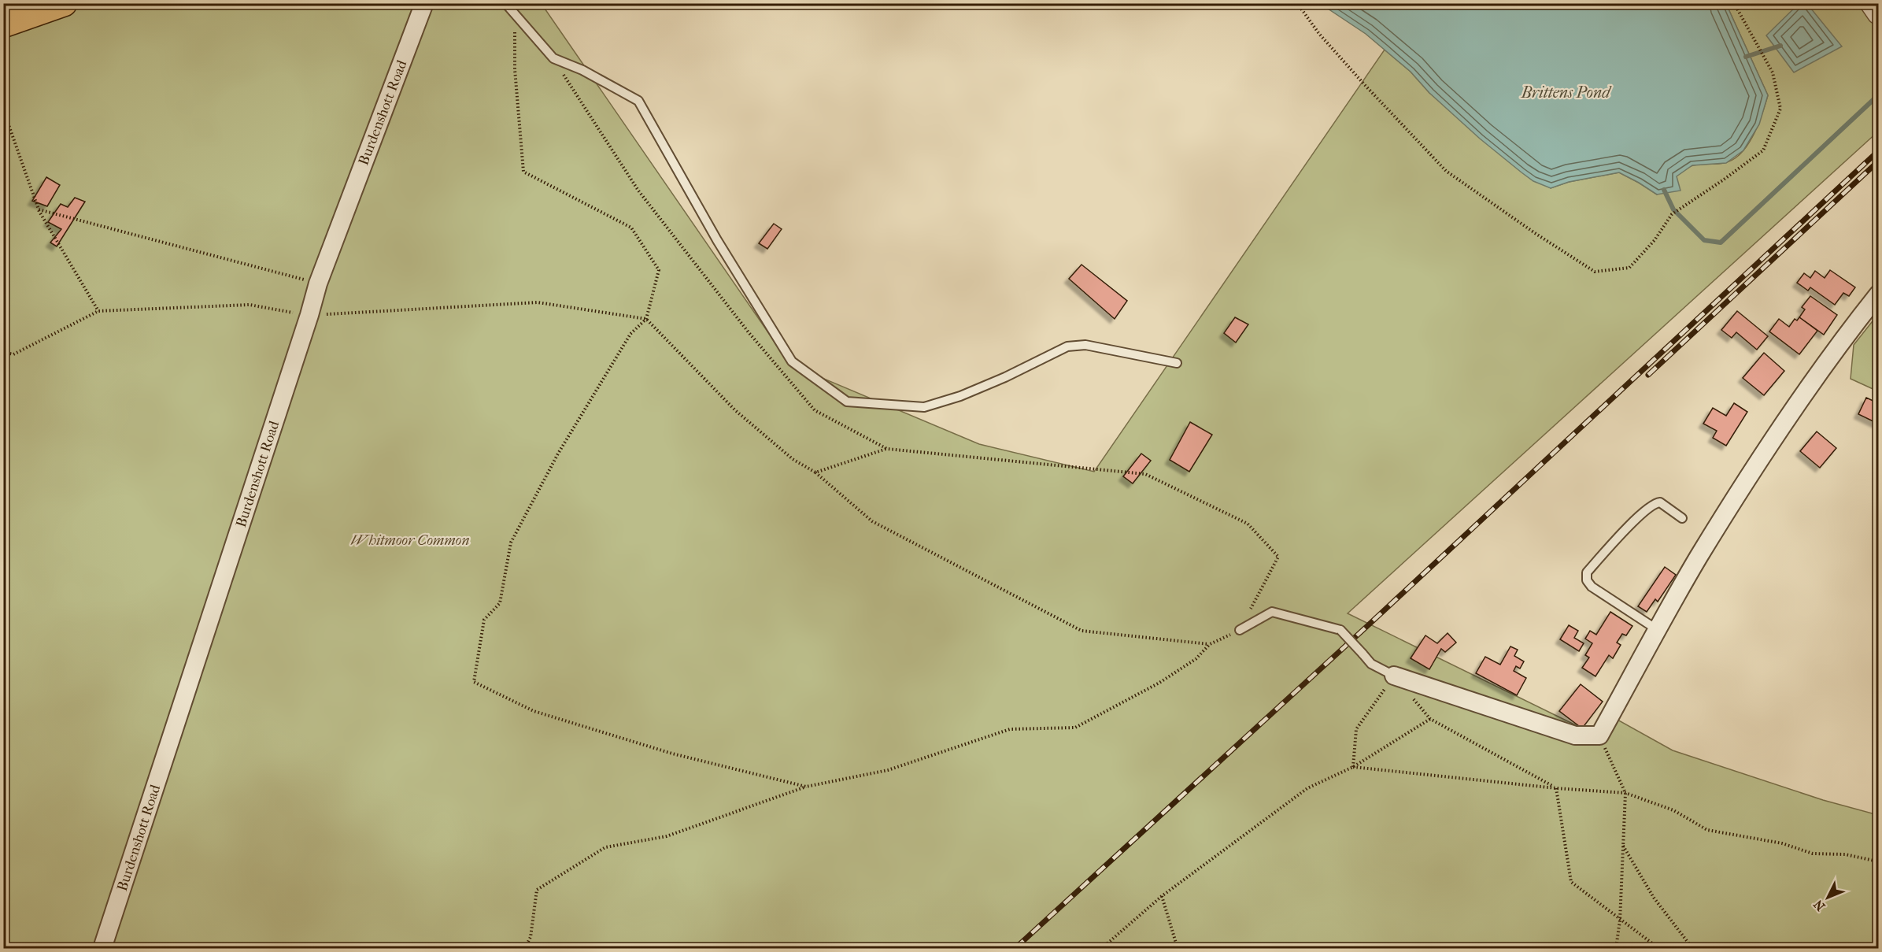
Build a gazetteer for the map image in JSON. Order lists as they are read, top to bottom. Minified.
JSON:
{"streets":{"street":["Burdenshott Road"]},"water":["Brittens Pond"],"parks":["Whitmoor Common"],"north":"bottom left"}
